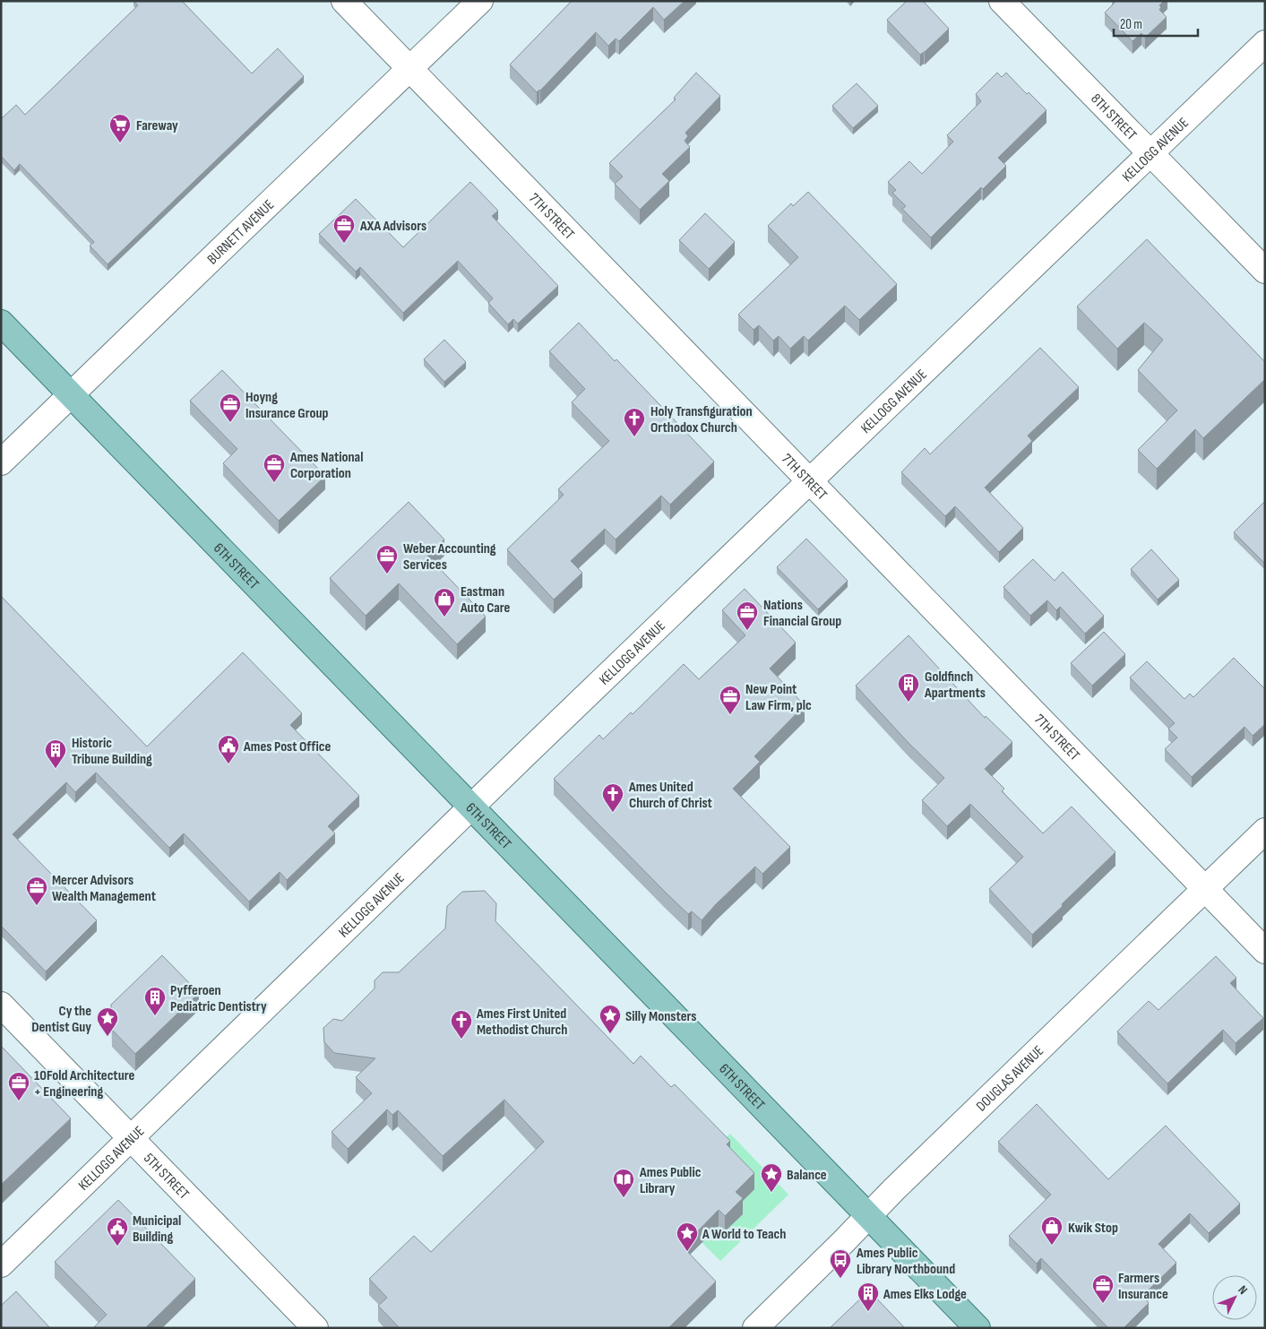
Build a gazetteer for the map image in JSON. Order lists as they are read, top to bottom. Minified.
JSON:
{"streets":{"main road":["6TH STREET"],"street":["8TH STREET","KELLOGG AVENUE","7TH STREET","BURNETT AVENUE","DOUGLAS AVENUE","5TH STREET"]},"crossings":[["8TH STREET","KELLOGG AVENUE"],["KELLOGG AVENUE","7TH STREET"],["KELLOGG AVENUE","6TH STREET"],["KELLOGG AVENUE","5TH STREET"],["7TH STREET","BURNETT AVENUE"],["7TH STREET","DOUGLAS AVENUE"],["BURNETT AVENUE","6TH STREET"],["6TH STREET","DOUGLAS AVENUE"]],"places":{"supermarket":["Fareway"],"office":["AXA Advisors","Hoyng Insurance Group","Ames National Corporation","Weber Accounting Services","Nations Financial Group","New Point Law Firm, plc","Mercer Advisors Wealth Management","10Fold Architecture + Engineering","Farmers Insurance"],"church":["Holy Transfiguration Orthodox Church","Ames United Church of Christ","Ames First United Methodist Church"],"shop":["Eastman Auto Care","Kwik Stop"],"building":["Goldfinch Apartments","Historic Tribune Building","Pyfferoen Pediatric Dentistry","Ames Elks Lodge"],"public building":["Ames Post Office","Municipal Building"],"place":["Silly Monsters","Cy the Dentist Guy","Balance","A World to Teach"],"library":["Ames Public Library"],"bus stop":["Ames Public Library Northbound"]},"scale_bar":"20 m","north":"top right"}
